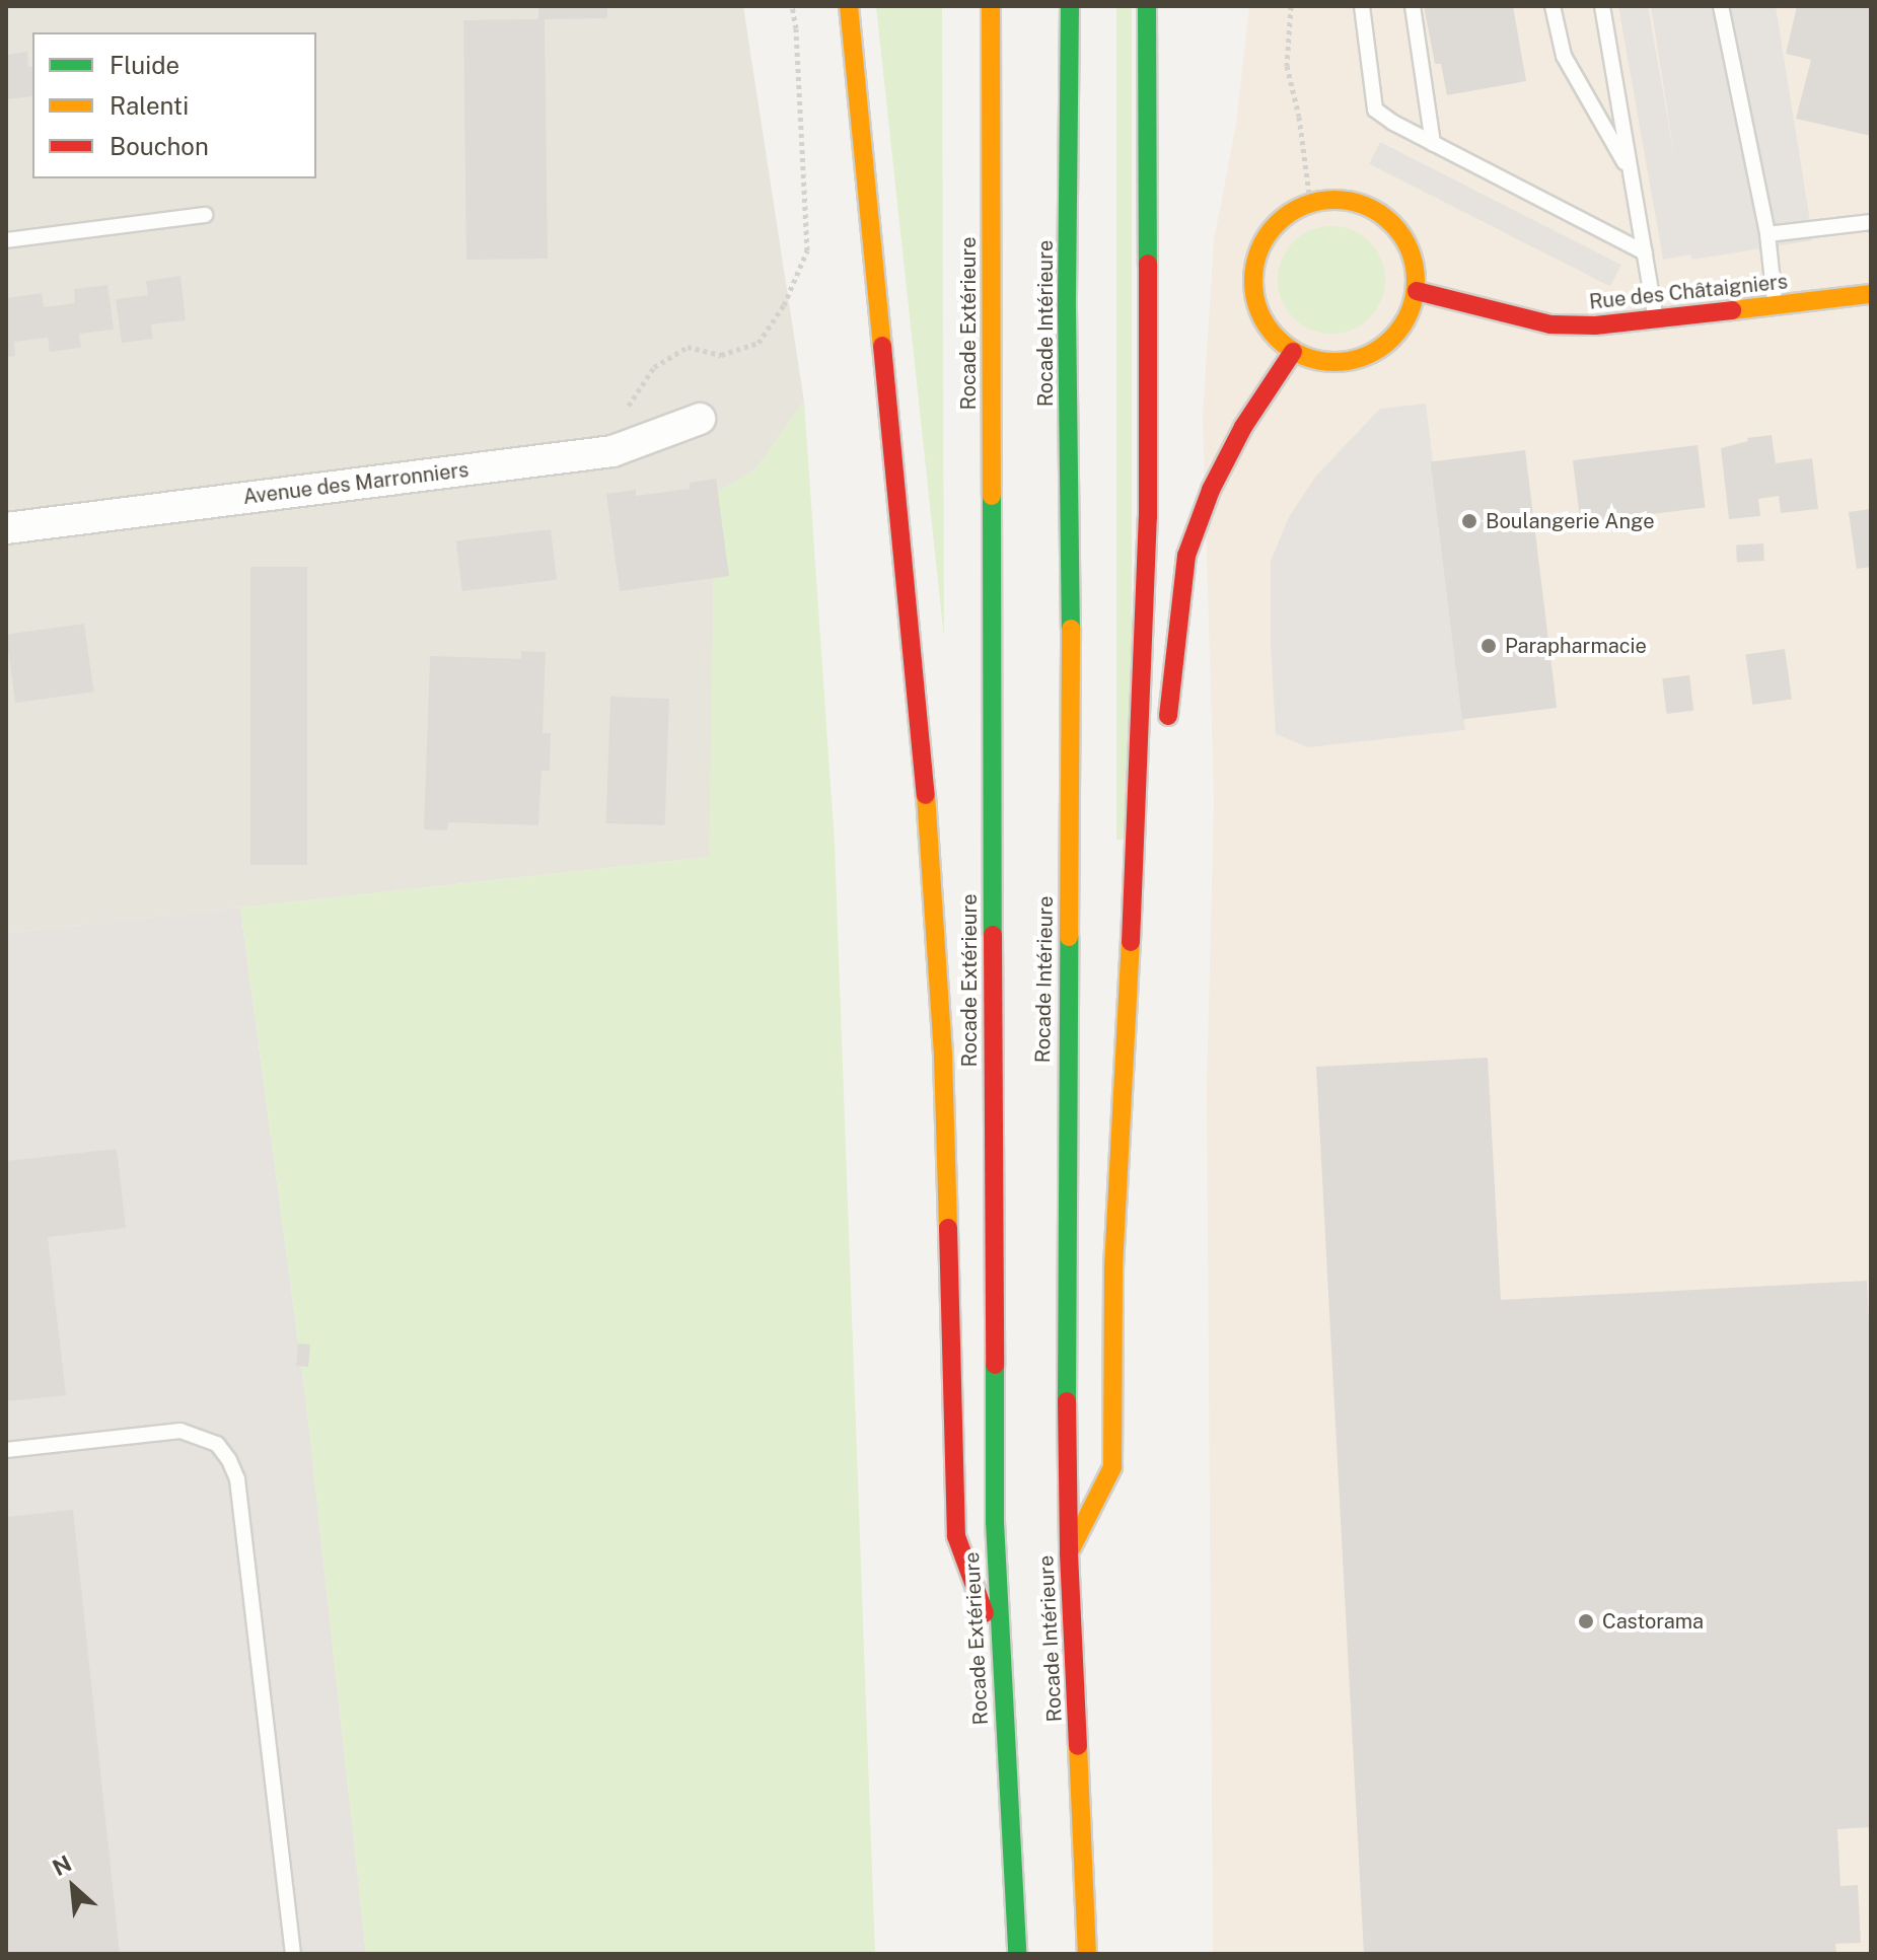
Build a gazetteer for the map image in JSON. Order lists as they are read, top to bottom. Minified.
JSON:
{"streets":{"main road":["Rue des Châtaigniers","Rocade Extérieure","Rocade Intérieure"],"street":["Avenue des Marronniers"]},"places":["Boulangerie Ange","Parapharmacie","Castorama"],"legend":["Fluide","Ralenti","Bouchon"],"north":"top left"}
